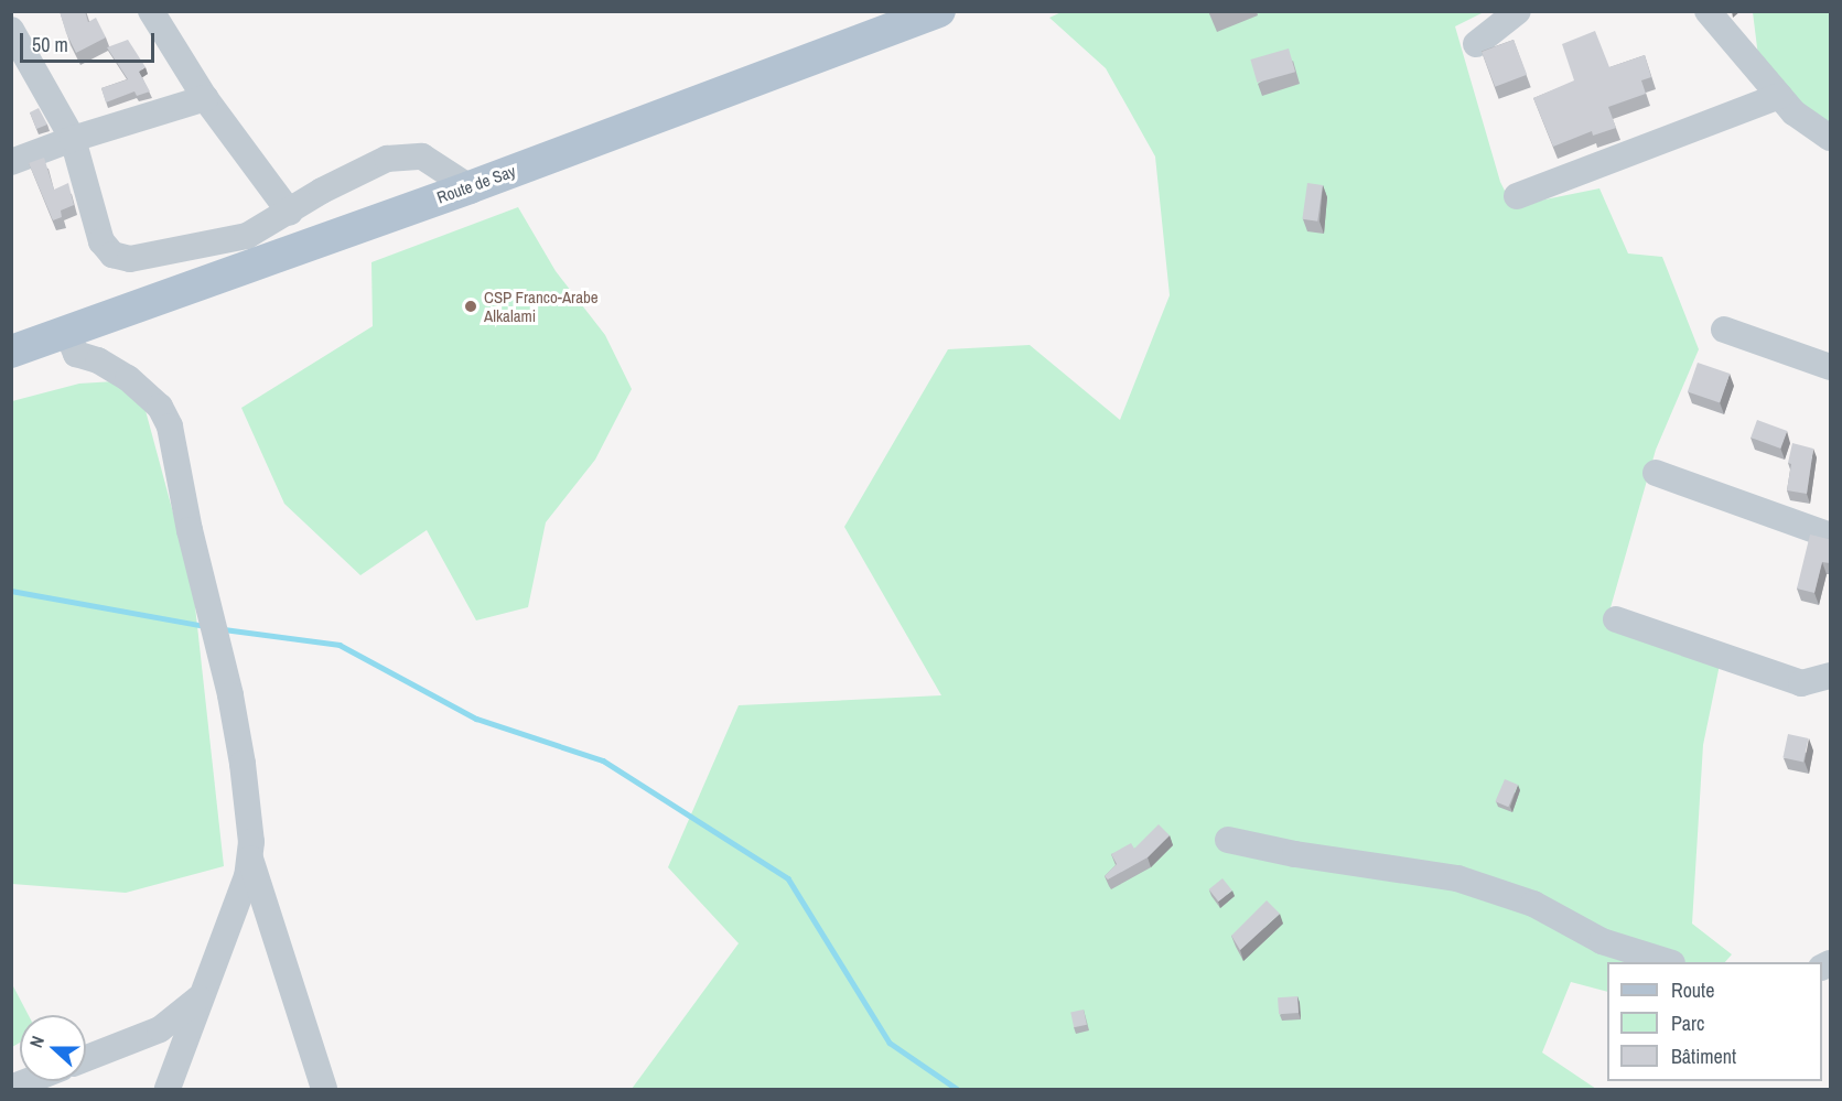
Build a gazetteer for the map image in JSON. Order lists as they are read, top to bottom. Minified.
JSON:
{"streets":{"main road":["Route de Say"]},"places":["CSP Franco-Arabe Alkalami"],"legend":["Route","Parc","Bâtiment"],"scale_bar":"50 m","north":"left"}
